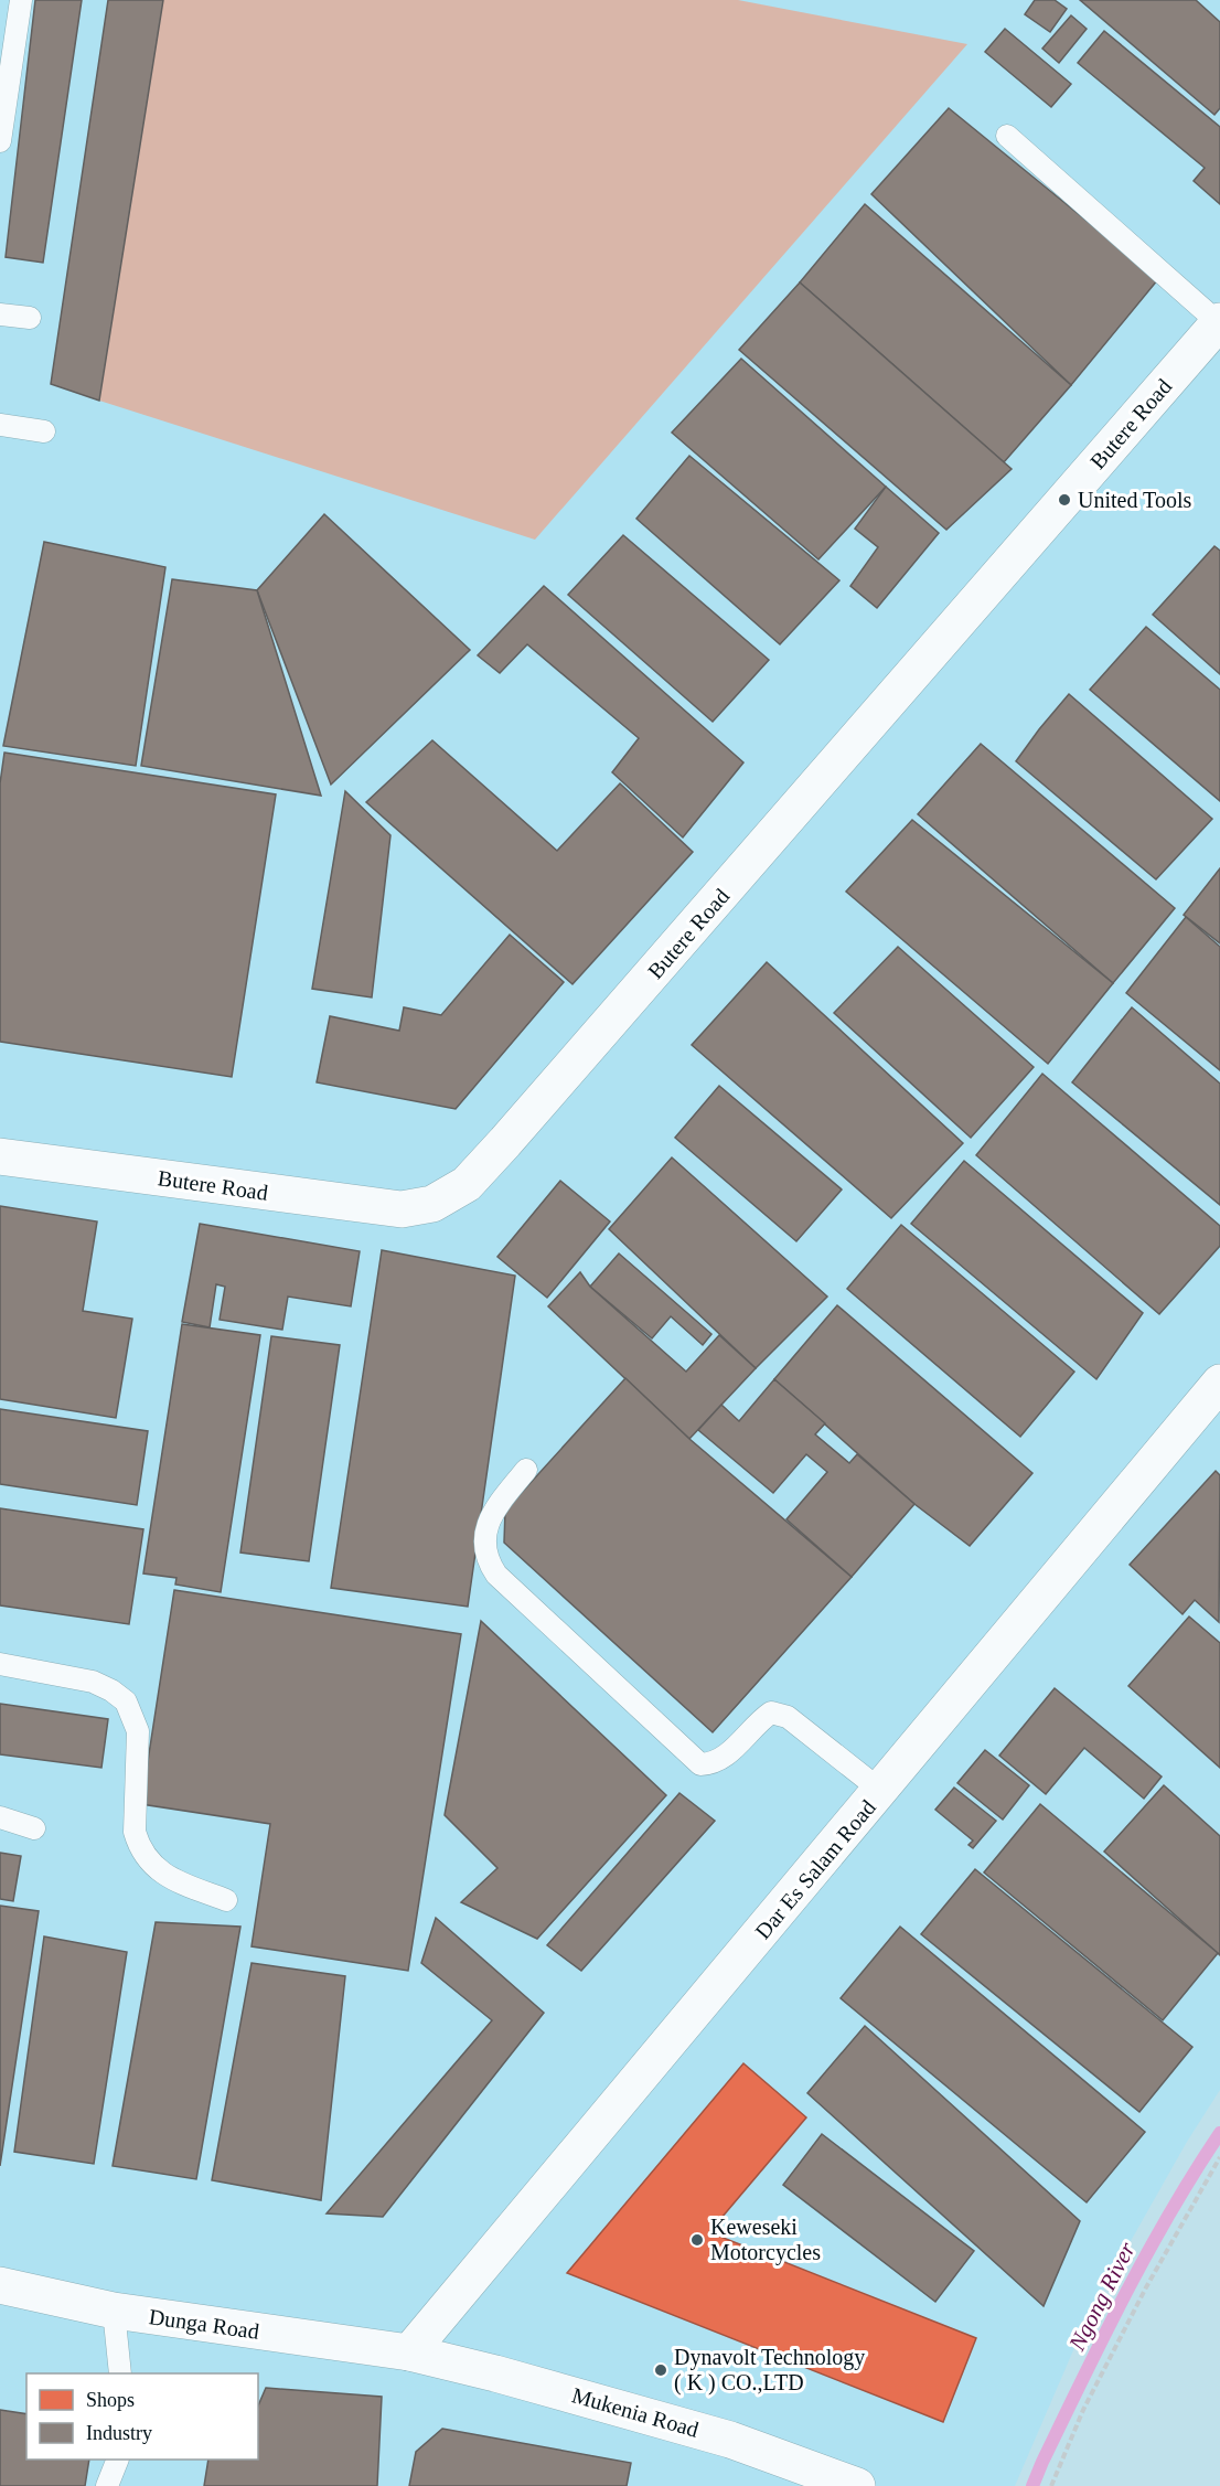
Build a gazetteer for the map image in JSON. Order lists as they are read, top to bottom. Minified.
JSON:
{"streets":{"street":["Butere Road","Dar Es Salam Road","Dunga Road","Mukenia Road"]},"crossings":[["Dar Es Salam Road","Dunga Road"],["Dar Es Salam Road","Mukenia Road"],["Dunga Road","Mukenia Road"]],"water":["Ngong River"],"places":["United Tools","Keweseki Motorcycles","Dynavolt Technology ( K ) CO.,LTD"],"legend":["Shops","Industry"]}
